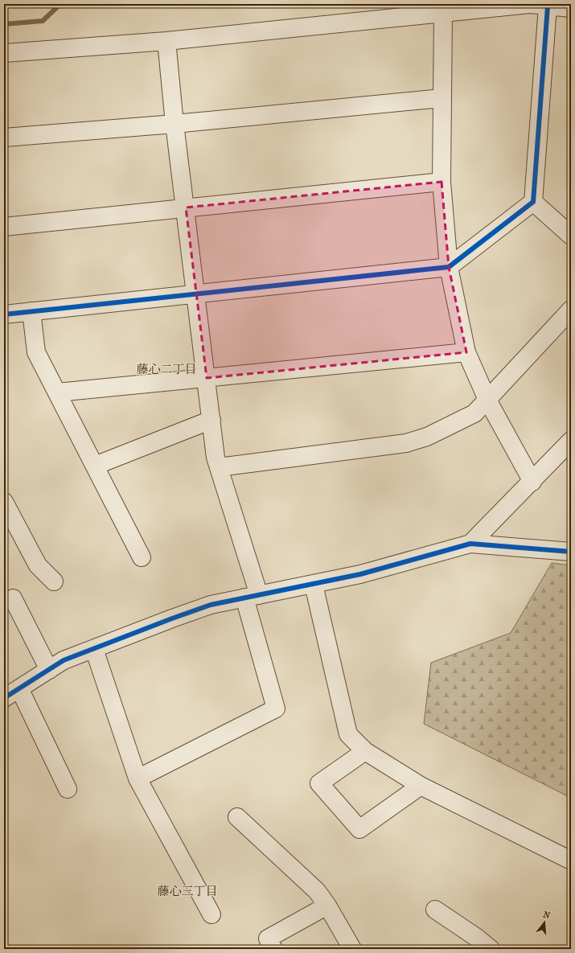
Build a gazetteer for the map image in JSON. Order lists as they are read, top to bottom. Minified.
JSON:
{"districts":["藤心二丁目","藤心三丁目"],"north":"top"}
